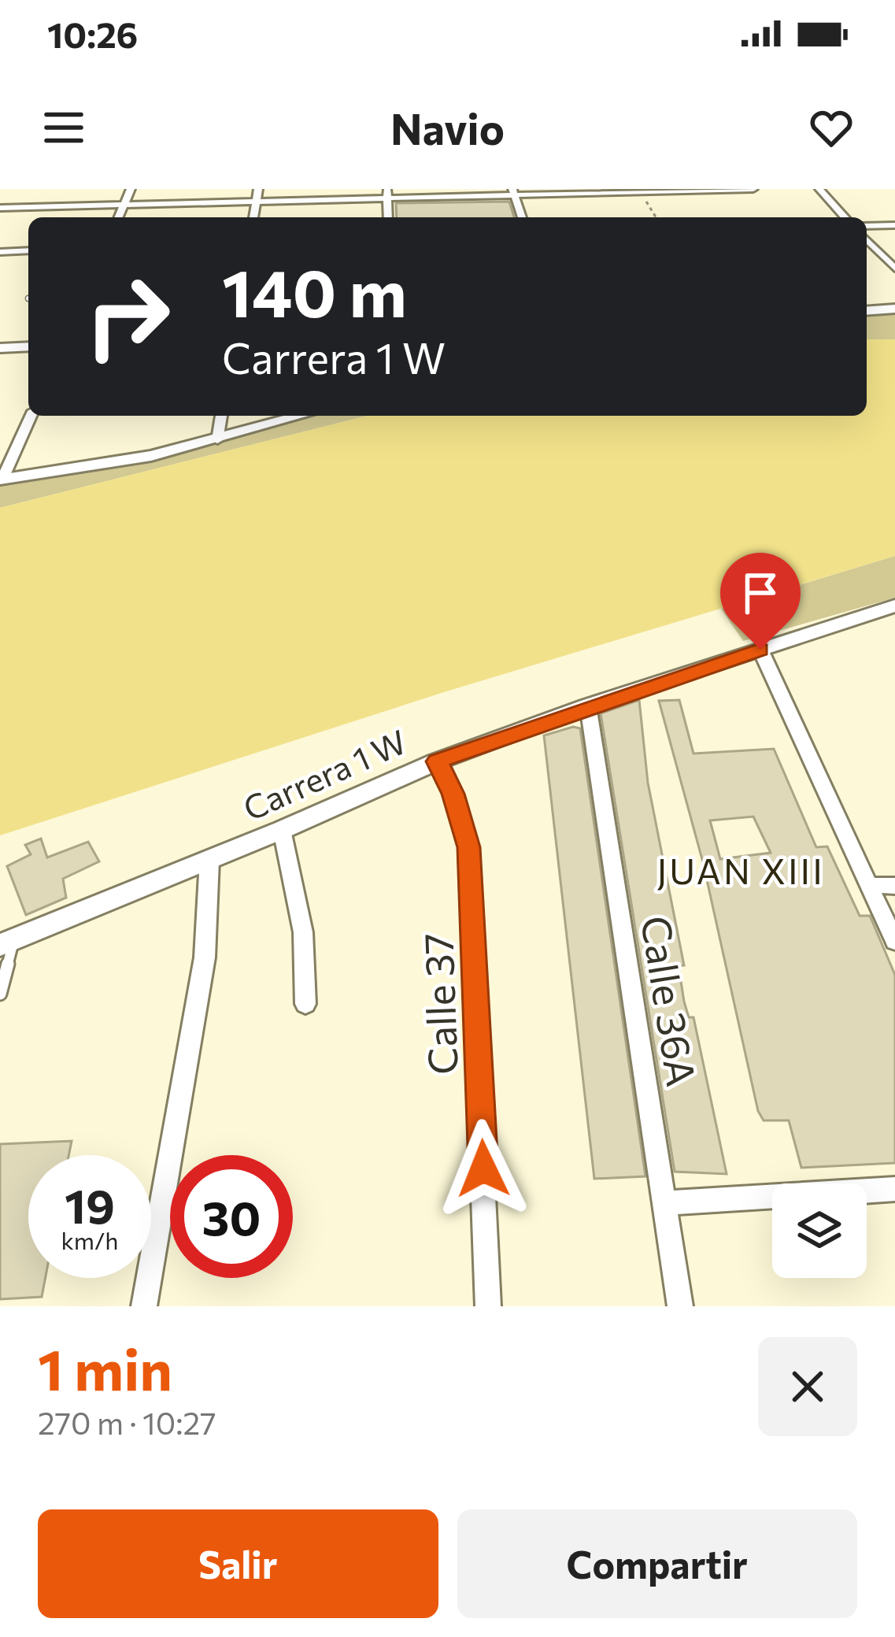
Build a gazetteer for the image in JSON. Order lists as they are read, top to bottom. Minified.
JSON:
{"streets":{"street":["Carrera 1 W","Calle 36A","Calle 37"]},"crossings":[["Carrera 1 W","Calle 36A"],["Carrera 1 W","Calle 37"]],"districts":["JUAN XIII"],"page":{"status":"10:26","header":"Navio","turn":["140 m","Carrera 1 W"],"speed":"19 km/h","limit":"30","heading":["1 min","270 m · 10:27"],"buttons":["Salir","Compartir"]}}
